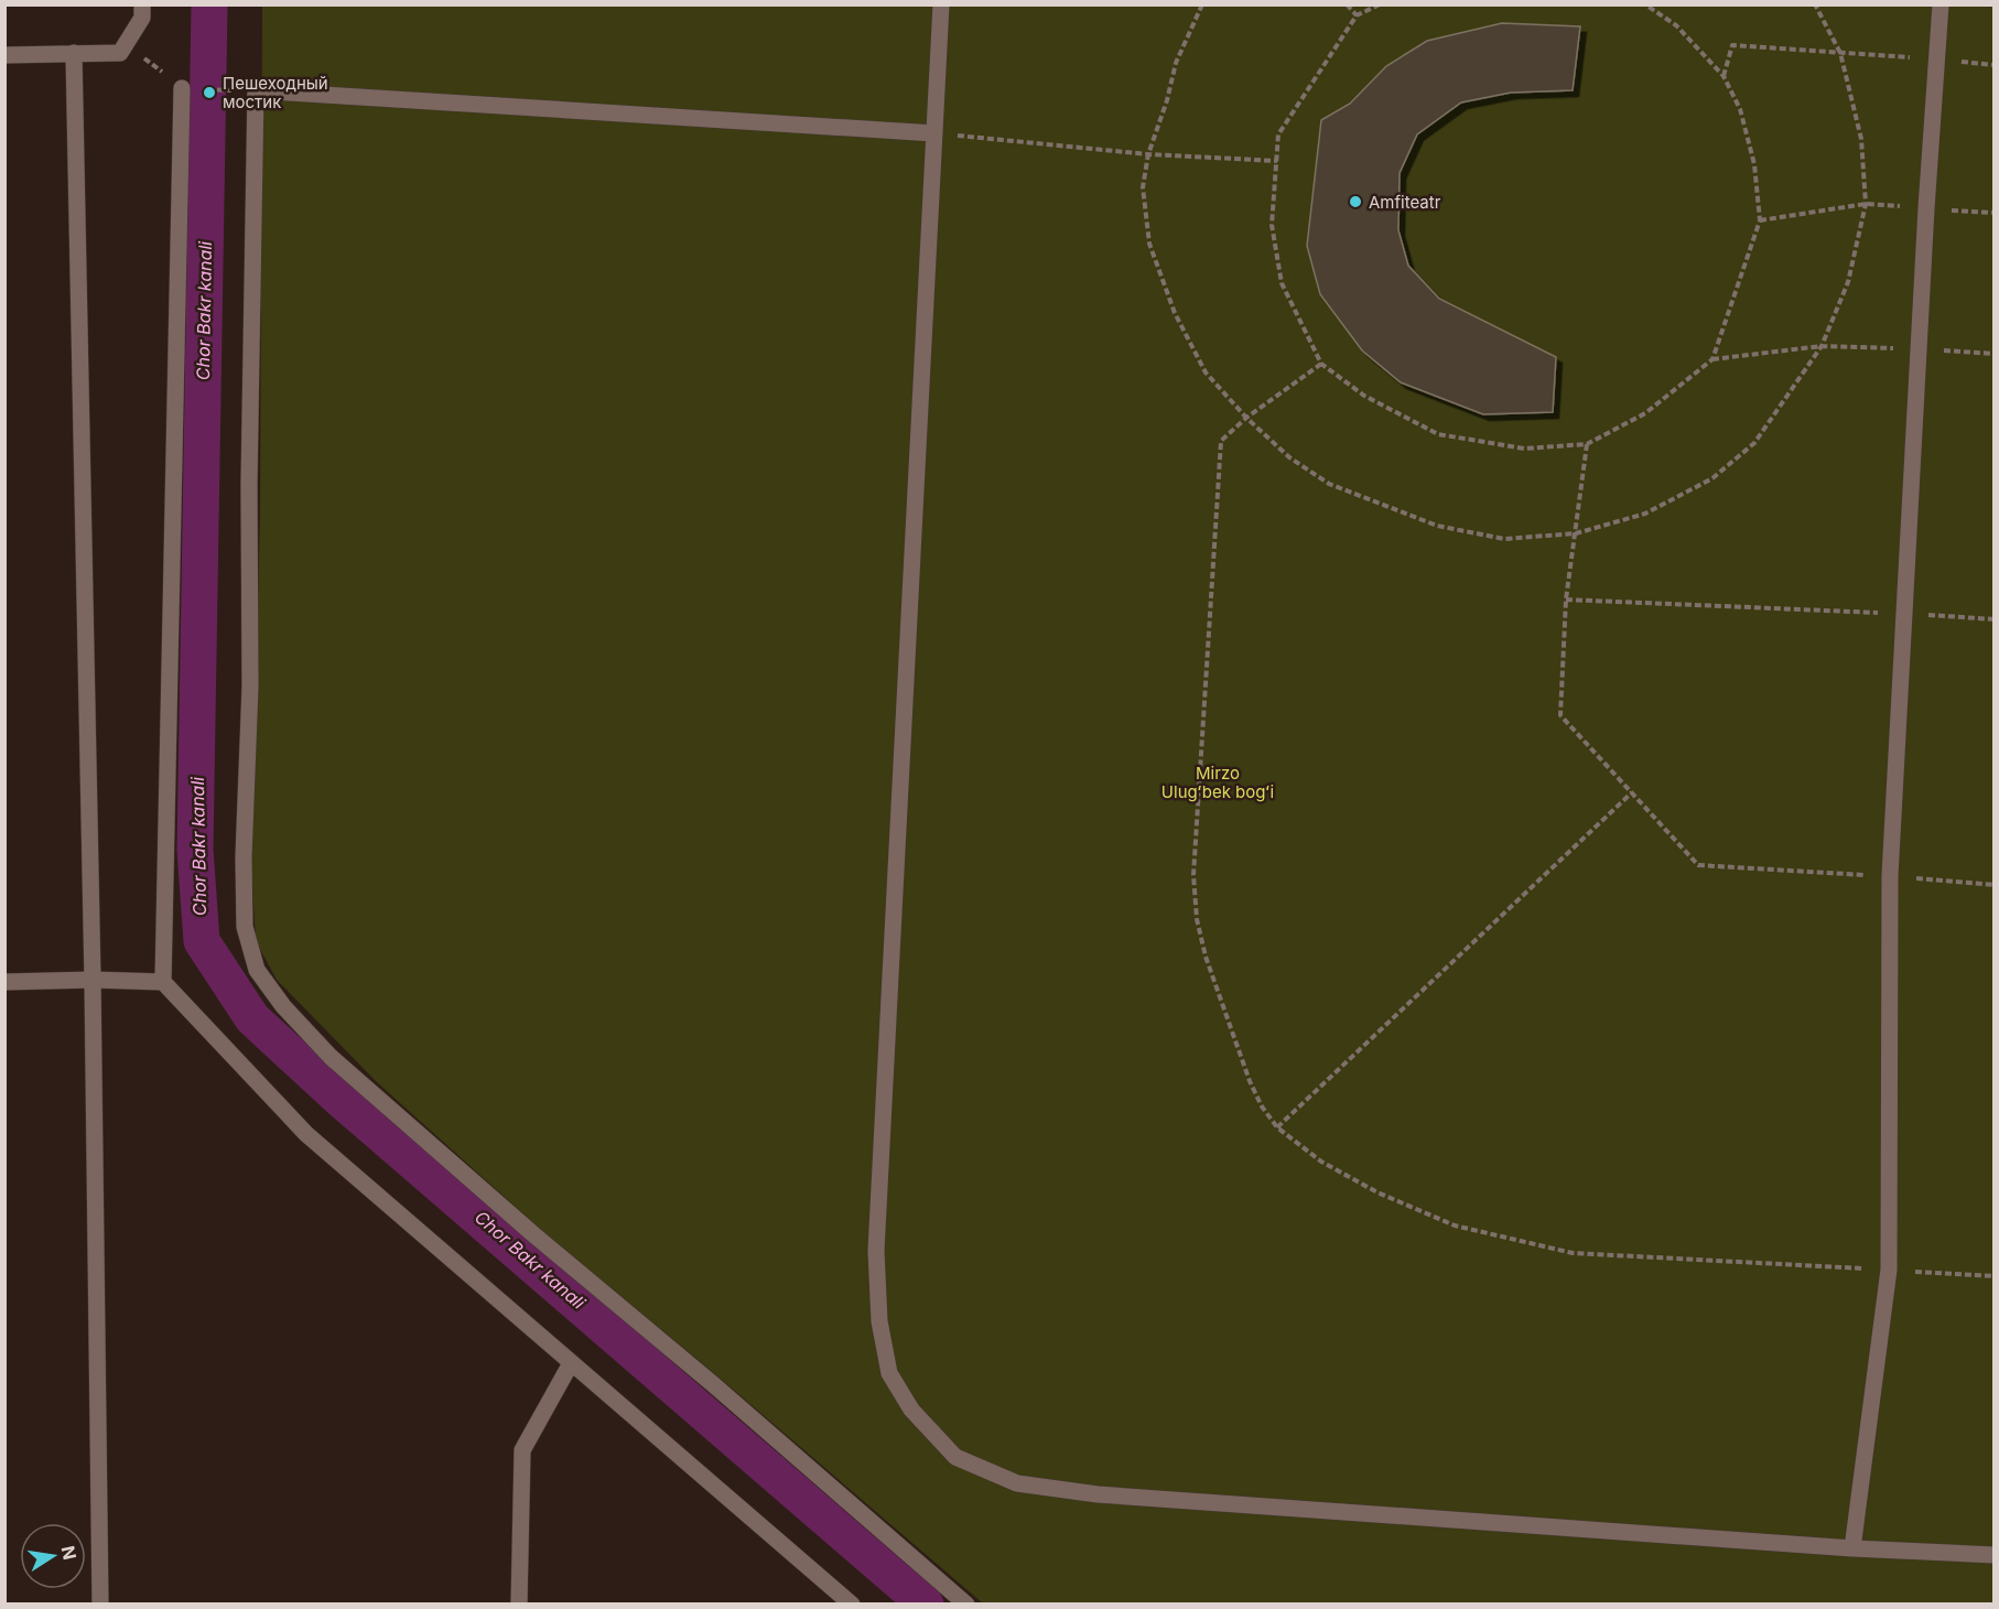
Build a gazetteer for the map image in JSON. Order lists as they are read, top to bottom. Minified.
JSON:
{"water":["Chor Bakr kanali"],"parks":["Mirzo Ulugʻbek bogʻi"],"places":["Пешеходный мостик","Amfiteatr"],"north":"right"}
